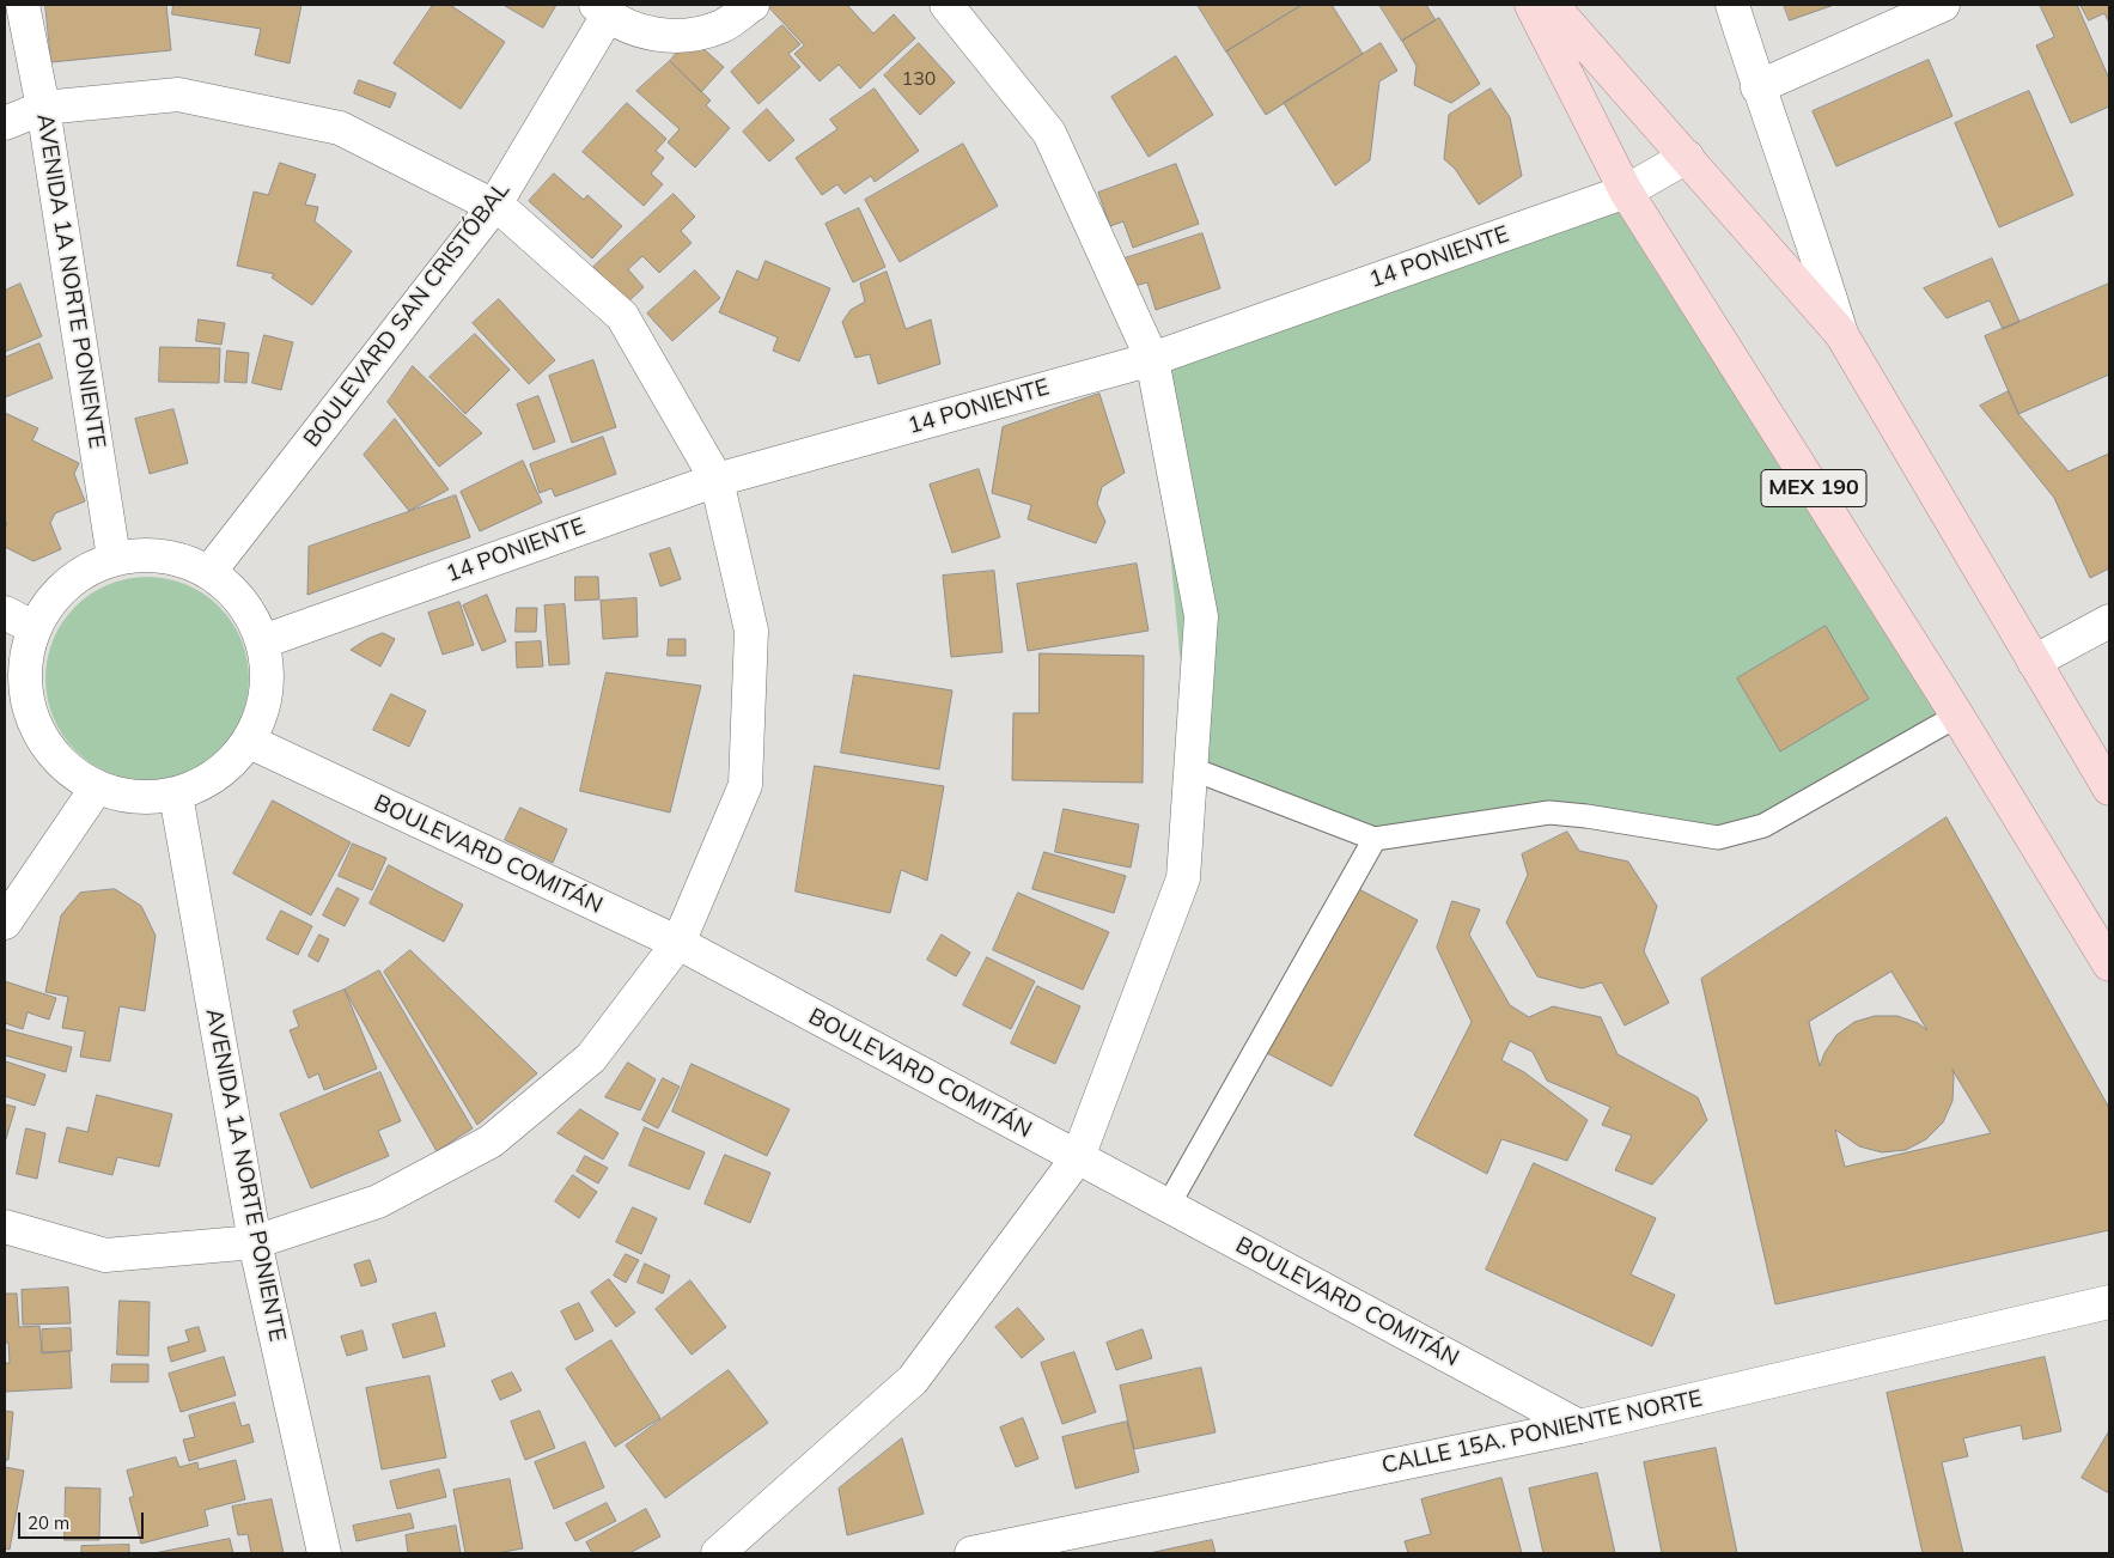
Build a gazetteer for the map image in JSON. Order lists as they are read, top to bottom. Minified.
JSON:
{"streets":{"main road":["MEX 190"],"street":["14 PONIENTE","AVENIDA 1A NORTE PONIENTE","BOULEVARD SAN CRISTÓBAL","BOULEVARD COMITÁN","CALLE 15A. PONIENTE NORTE"]},"crossings":[["14 PONIENTE","MEX 190"],["BOULEVARD COMITÁN","CALLE 15A. PONIENTE NORTE"]],"house_numbers":["130"],"scale_bar":"20 m"}
